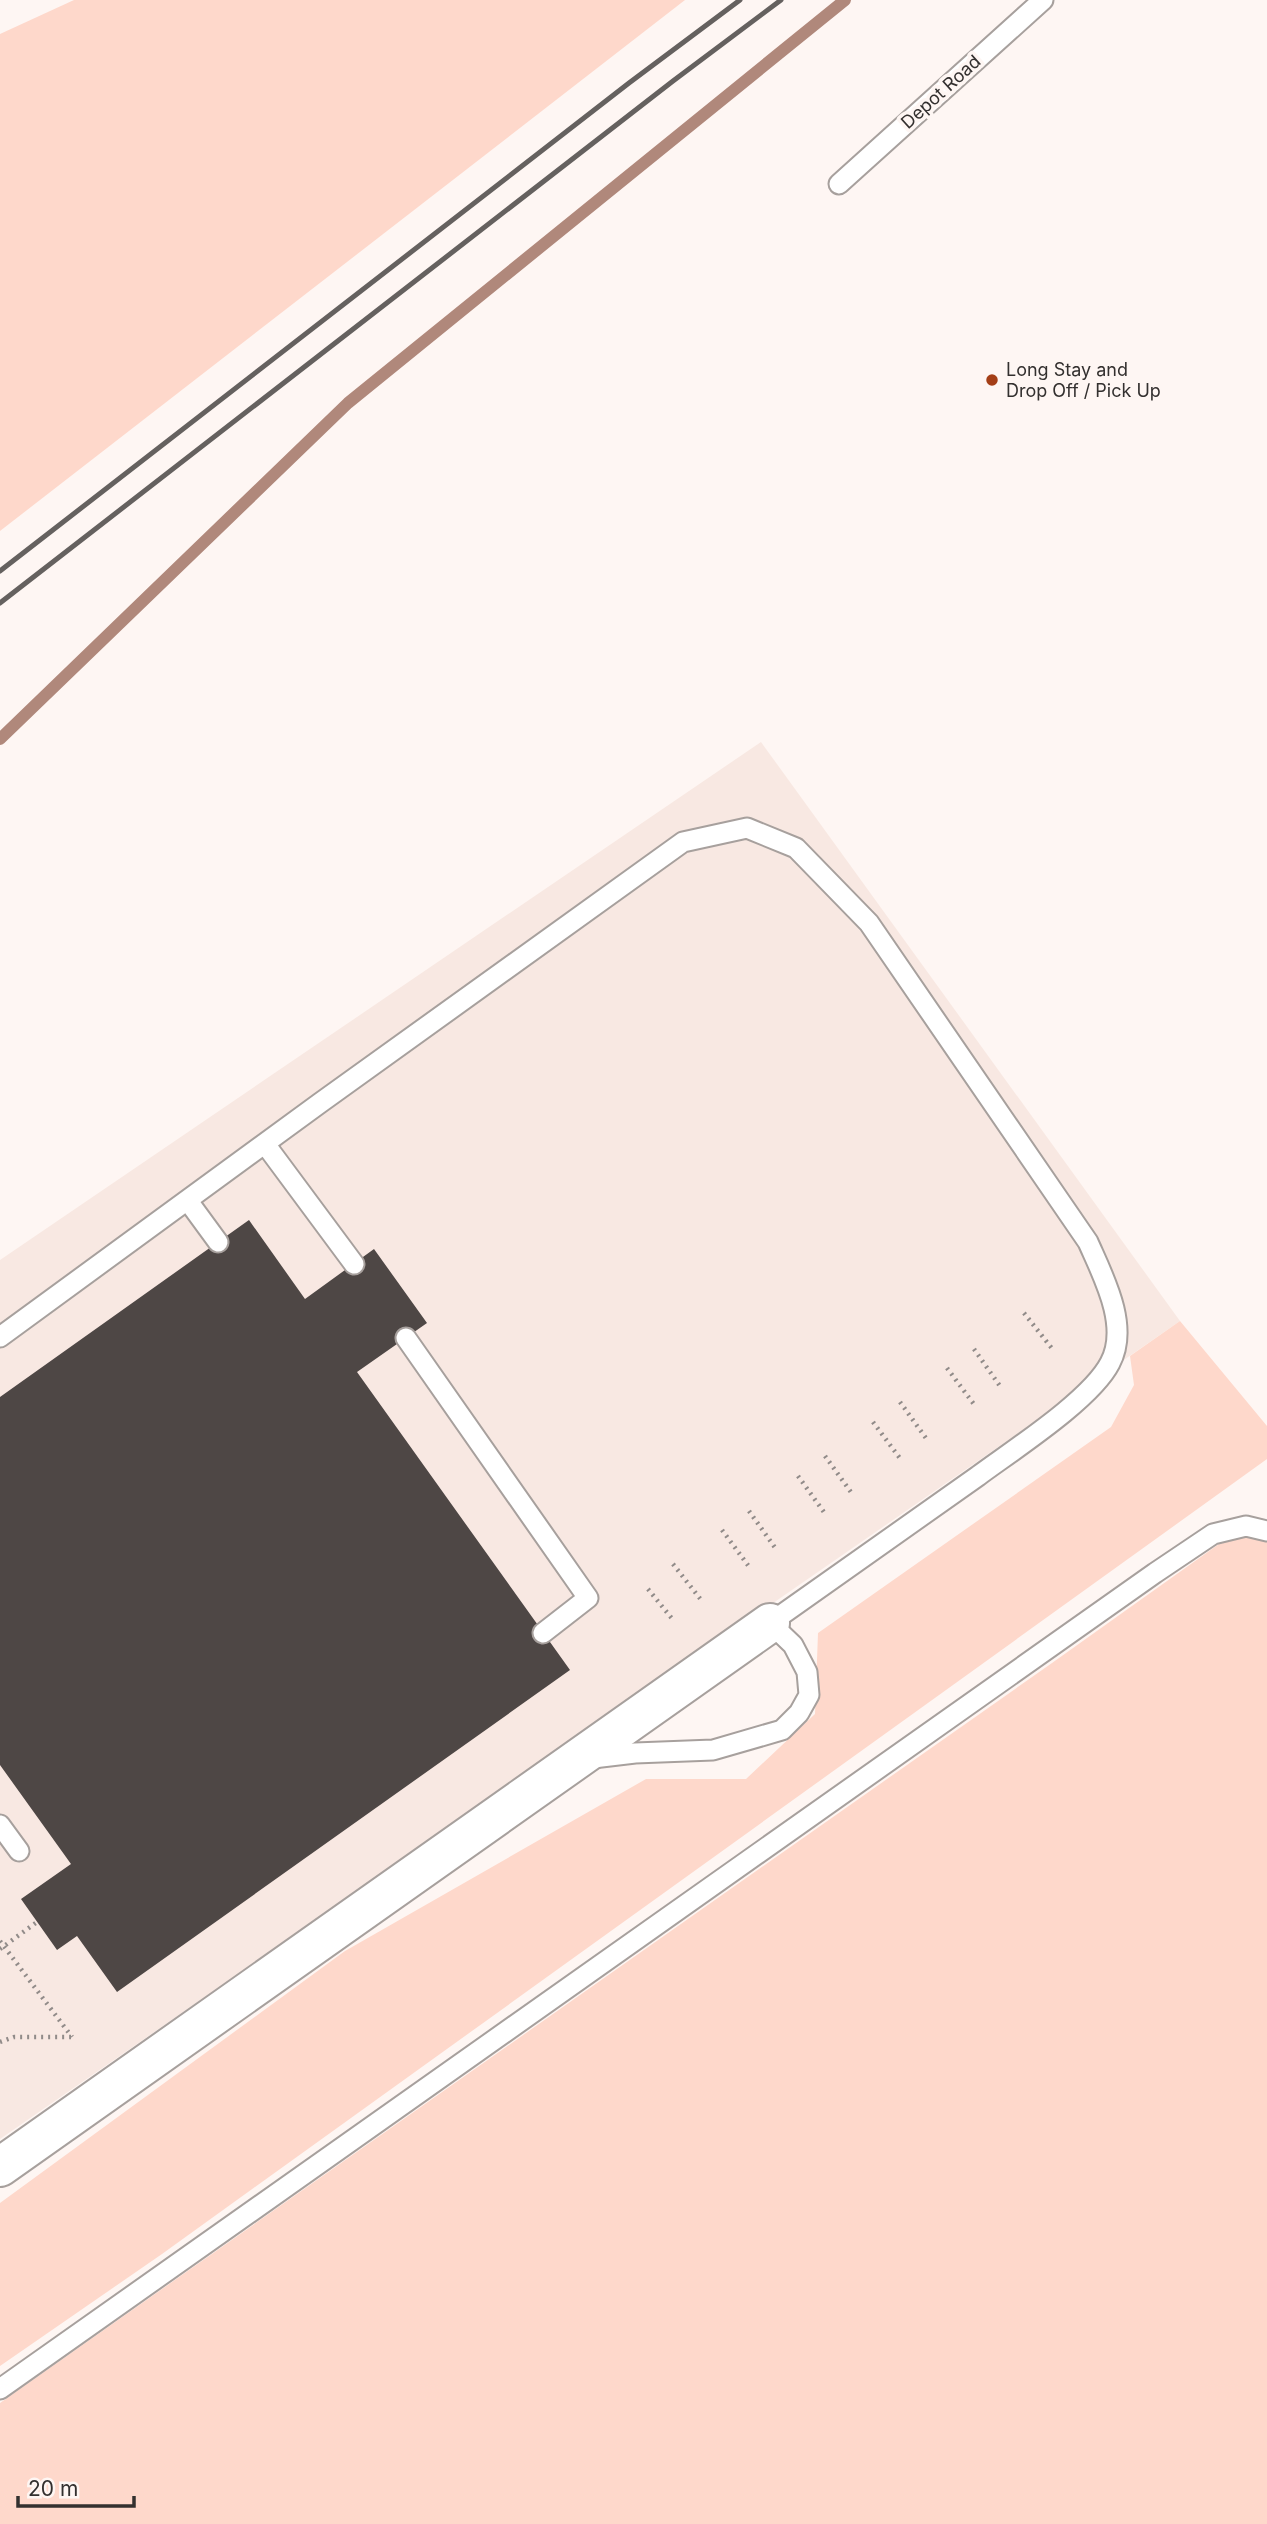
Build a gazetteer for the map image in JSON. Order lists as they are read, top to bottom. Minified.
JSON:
{"streets":{"lane":["Depot Road"]},"places":["Long Stay and Drop Off / Pick Up"],"scale_bar":"20 m"}
